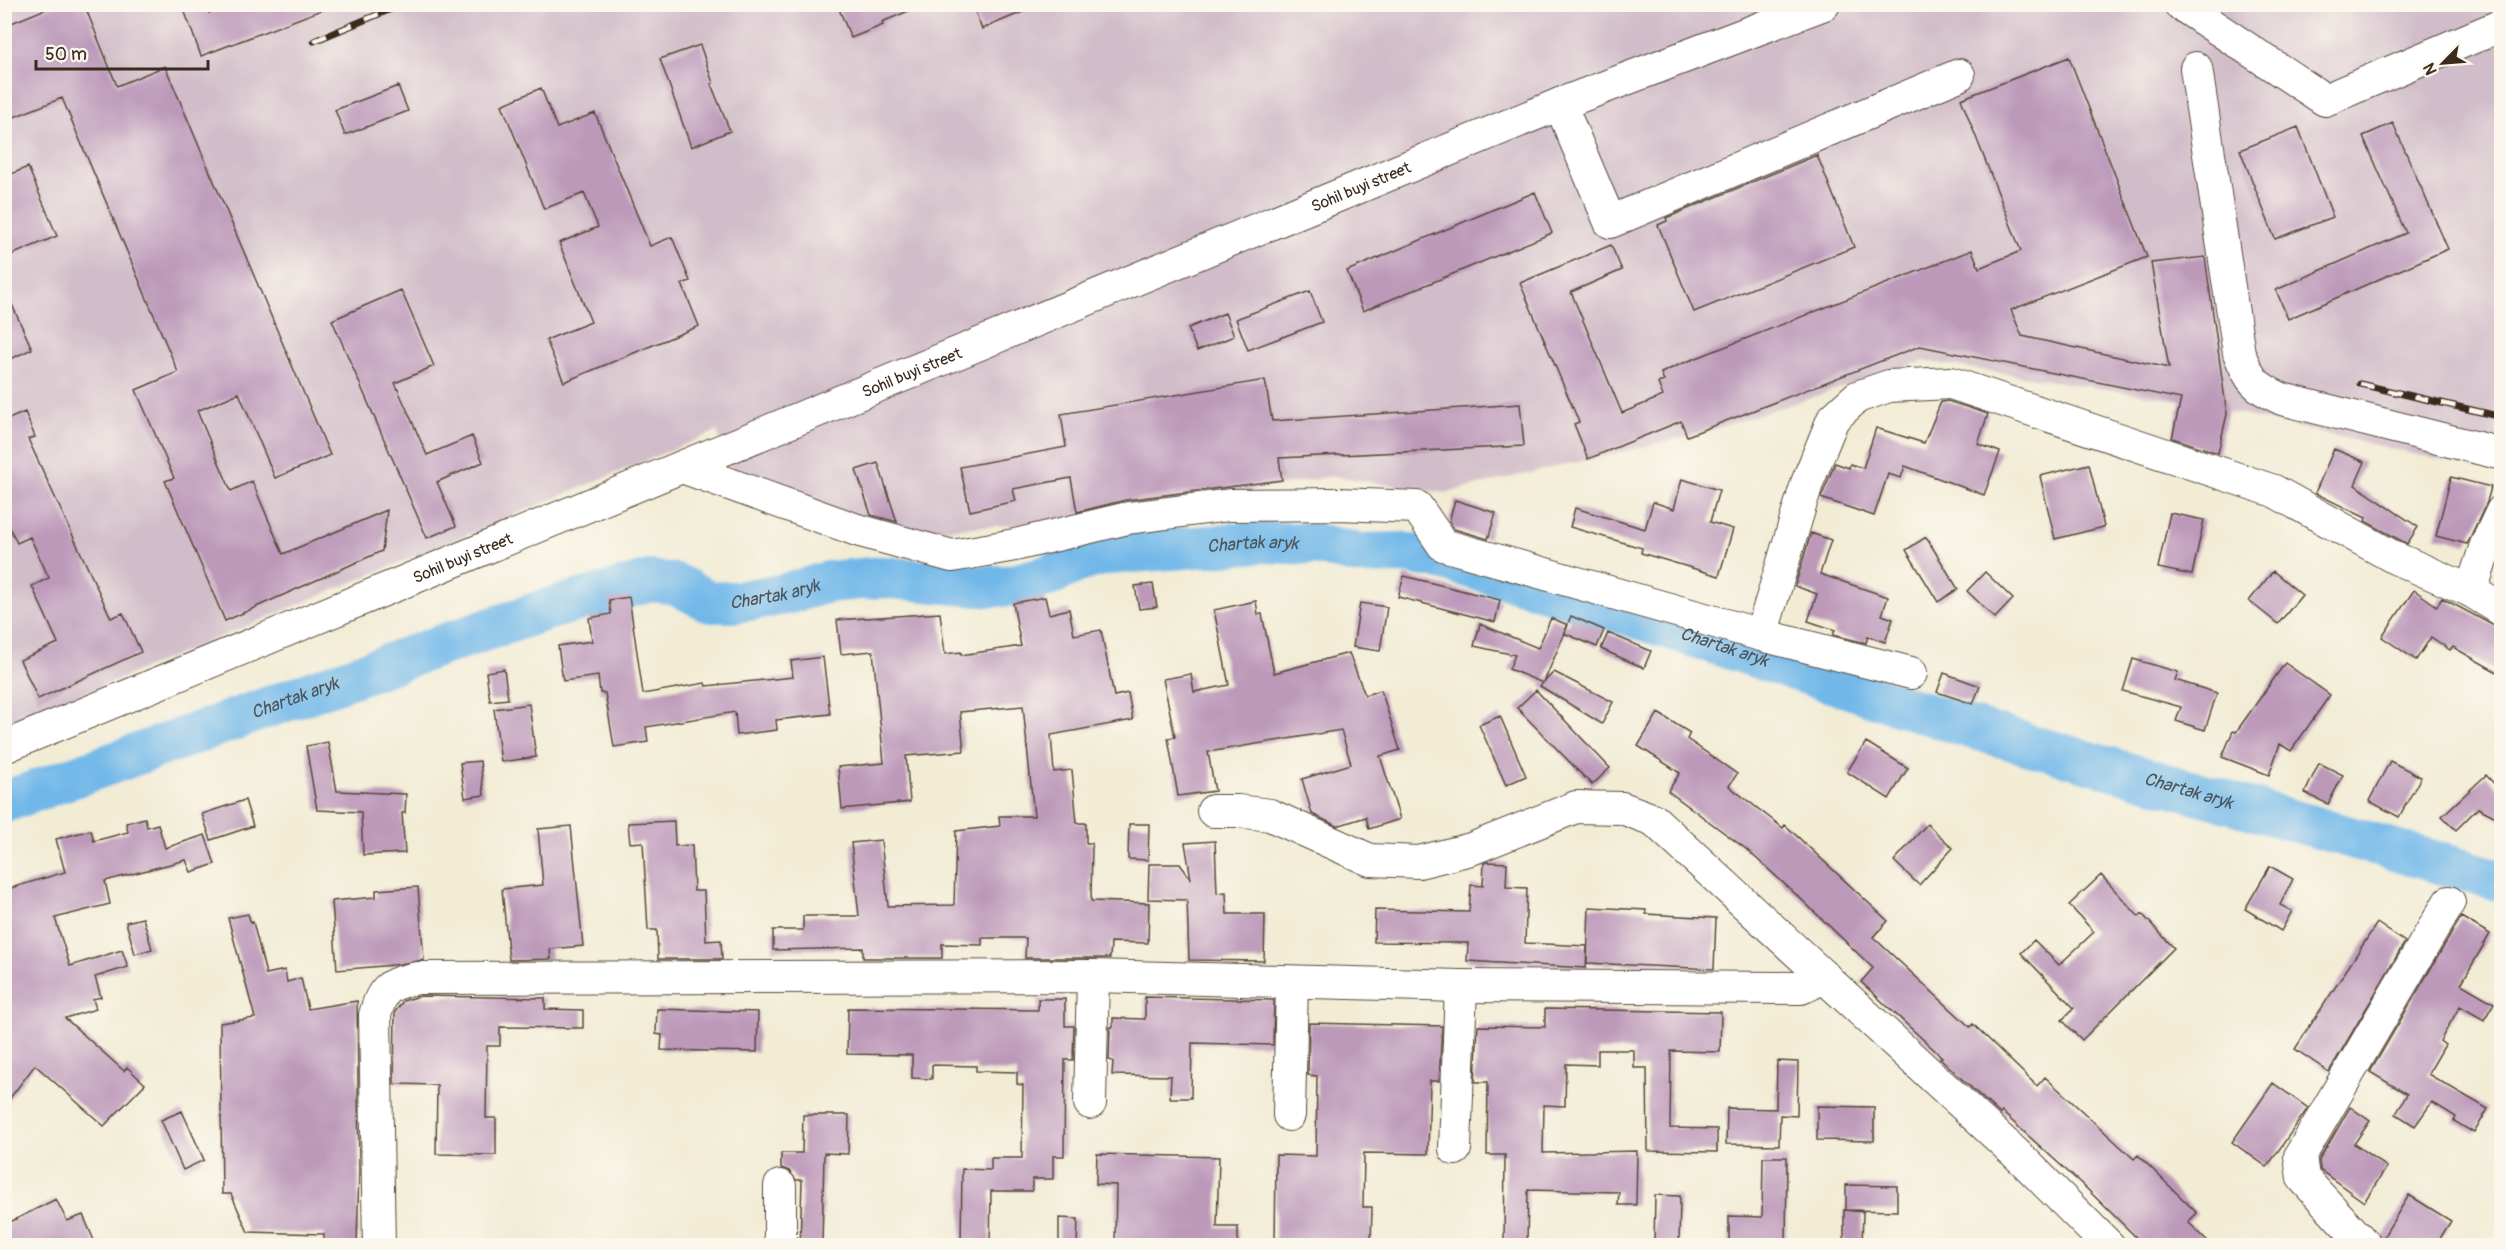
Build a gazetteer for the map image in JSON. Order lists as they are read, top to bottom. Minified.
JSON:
{"streets":{"street":["Sohil buyi street"]},"water":["Chartak aryk"],"scale_bar":"50 m","north":"bottom left"}
